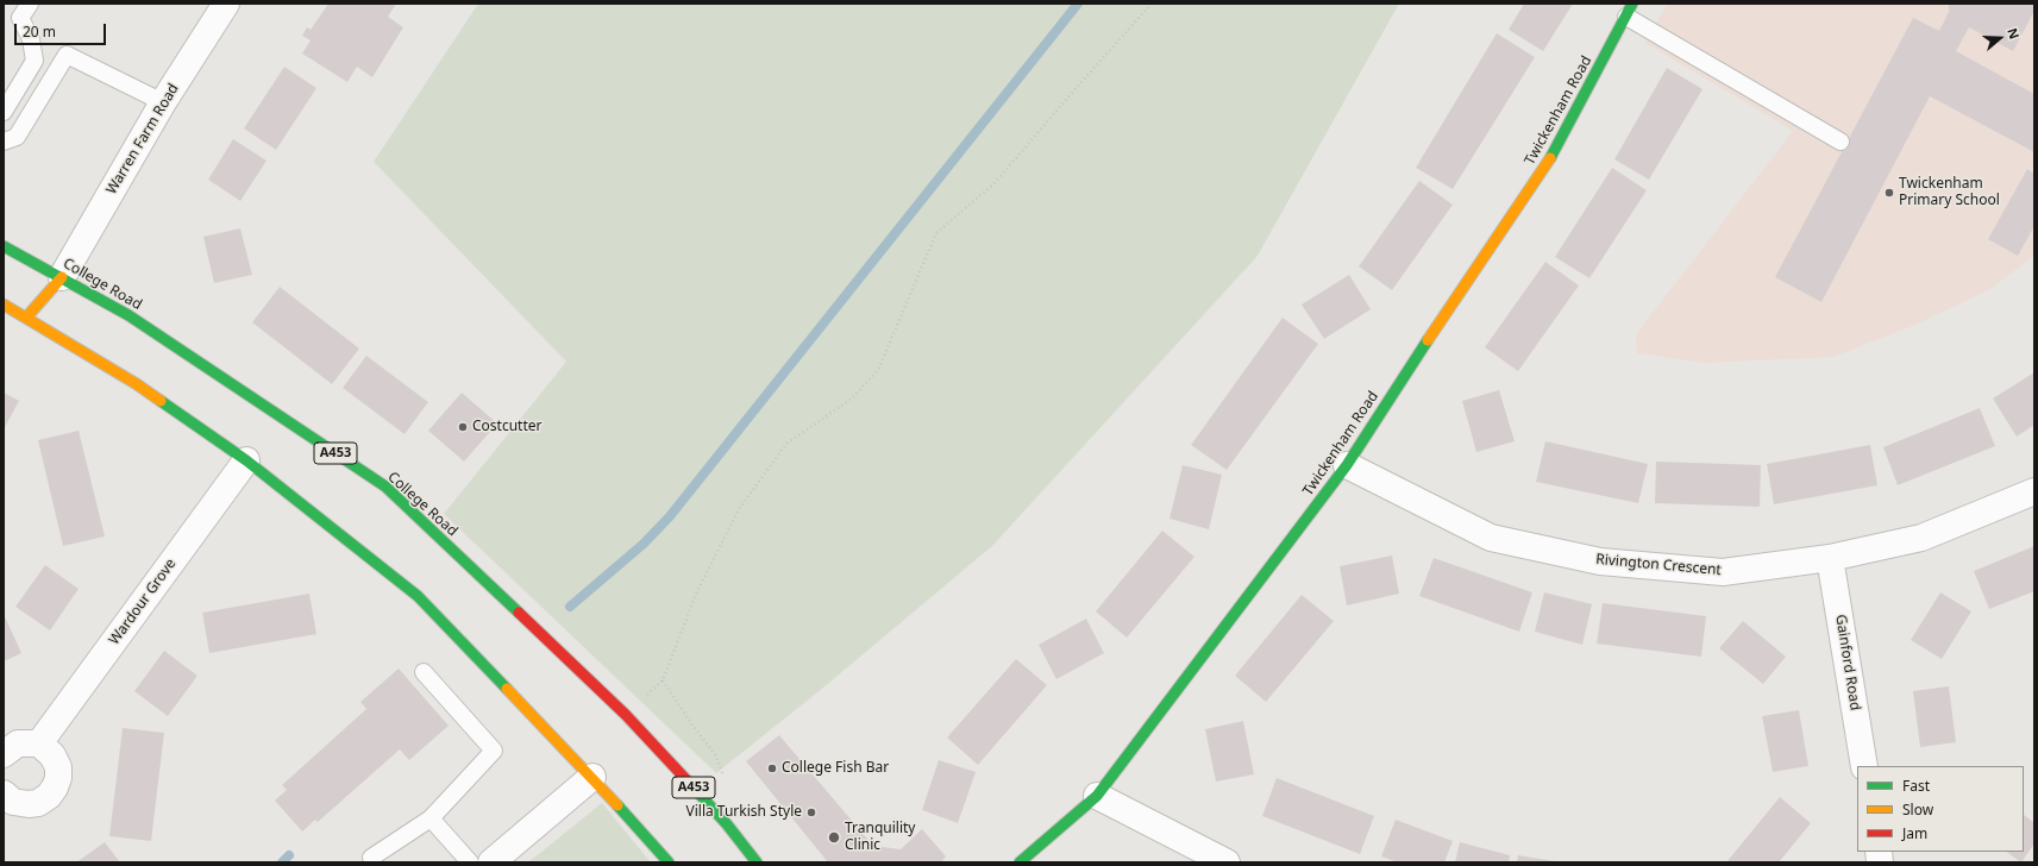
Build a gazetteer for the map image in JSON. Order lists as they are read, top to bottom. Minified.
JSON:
{"streets":{"main road":["Twickenham Road","College Road","A453"],"street":["Warren Farm Road","Rivington Crescent","Wardour Grove","Gainford Road"]},"crossings":[["Twickenham Road","Rivington Crescent"],["Warren Farm Road","College Road"],["Rivington Crescent","Gainford Road"]],"places":["Twickenham Primary School","Costcutter","College Fish Bar","Villa Turkish Style","Tranquility Clinic"],"legend":["Fast","Slow","Jam"],"scale_bar":"20 m","north":"right"}
